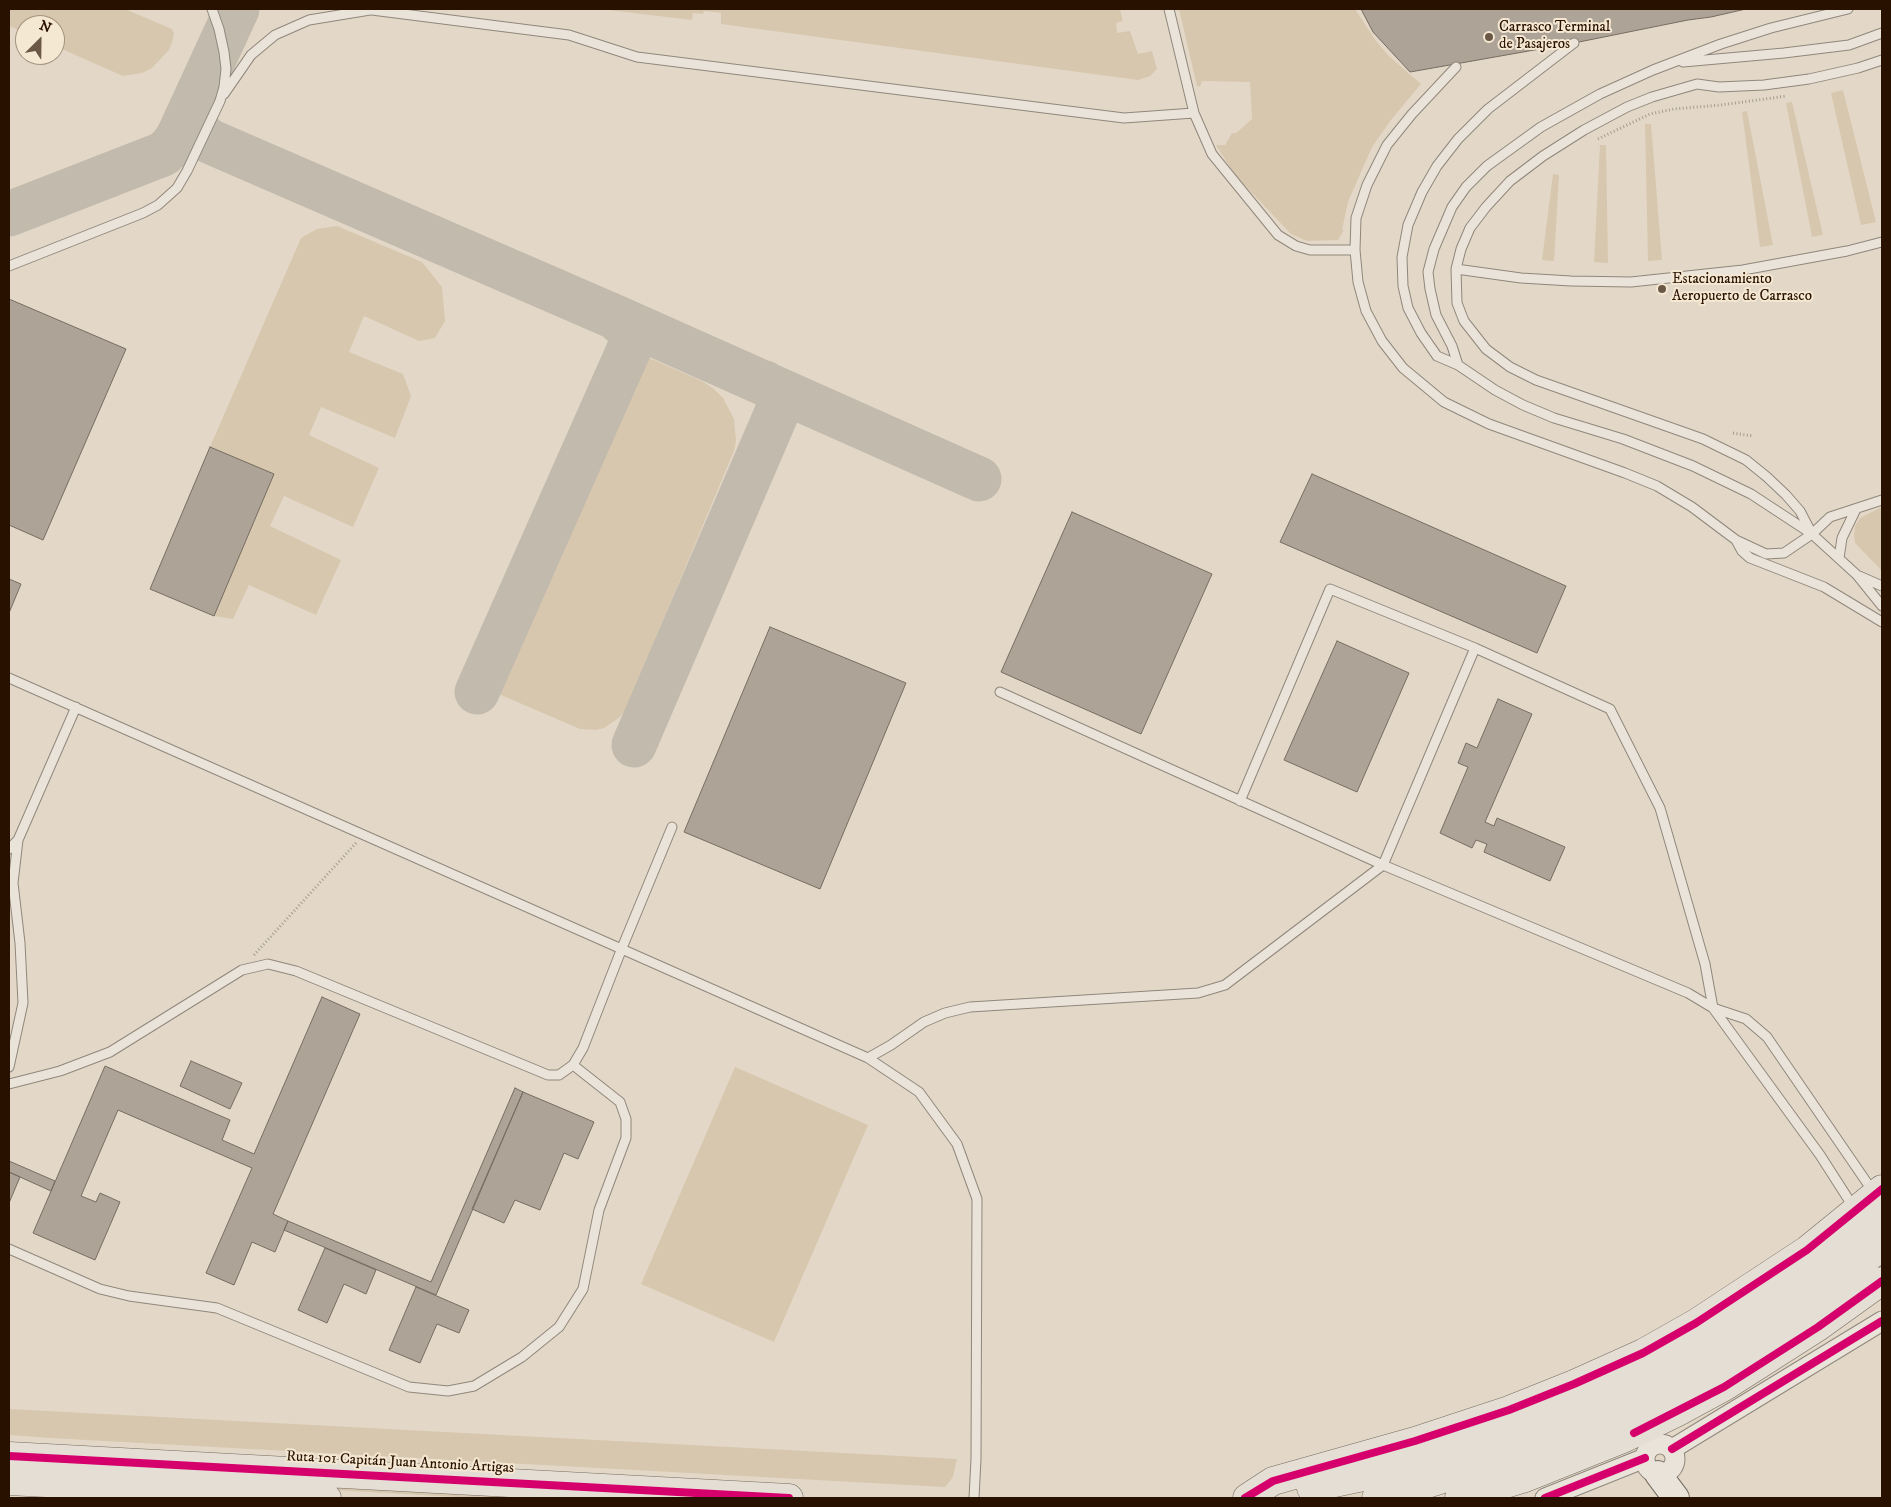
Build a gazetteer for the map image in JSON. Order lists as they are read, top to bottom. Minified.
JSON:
{"streets":{"highway":["Ruta 101 Capitán Juan Antonio Artigas"]},"places":["Carrasco Terminal de Pasajeros","Estacionamiento Aeropuerto de Carrasco"],"north":"top right"}
